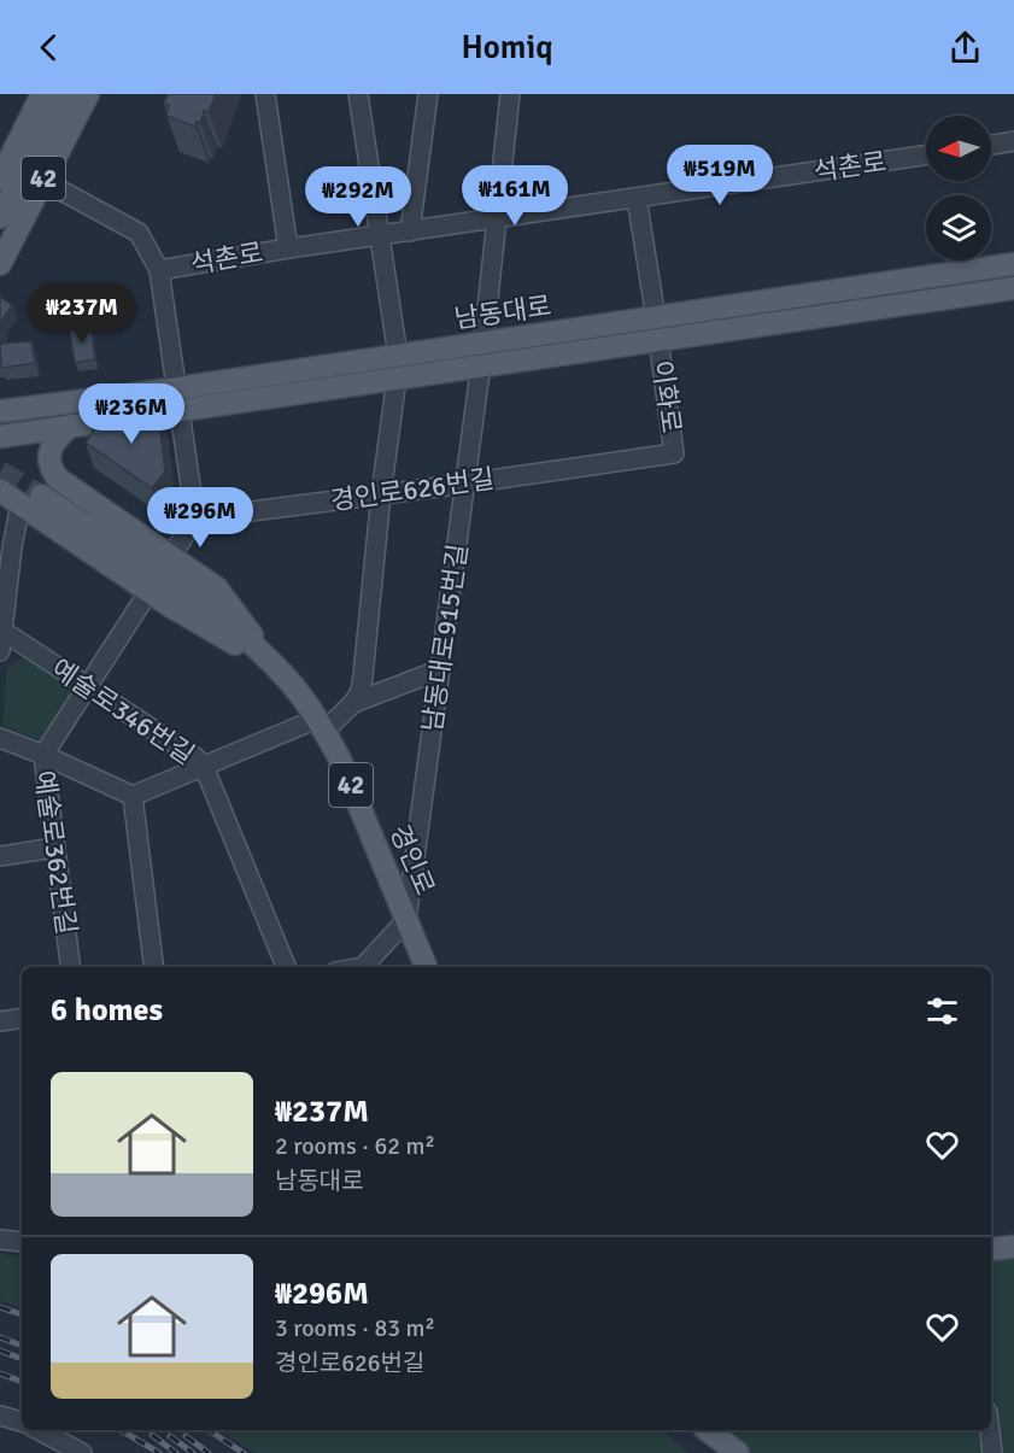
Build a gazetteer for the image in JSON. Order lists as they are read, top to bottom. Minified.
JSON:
{"streets":{"main road":["42","남동대로","경인로"],"street":["석촌로","이화로","경인로626번길","남동대로915번길","예술로346번길","예술로362번길"]},"crossings":[["석촌로","이화로"],["석촌로","남동대로915번길"],["남동대로","남동대로915번길"],["이화로","경인로626번길"],["경인로626번길","남동대로915번길"],["남동대로915번길","경인로"],["예술로346번길","예술로362번길"],["예술로362번길","경인로"]],"north":"left","page":{"header":"Homiq","price":["₩519M","₩161M","₩292M","₩237M","₩236M","₩296M"],"heading":"6 homes","list":[{"name":"₩237M","note":"2 rooms · 62 m² · 남동대로"},{"name":"₩296M","note":"3 rooms · 83 m² · 경인로626번길"}]}}
